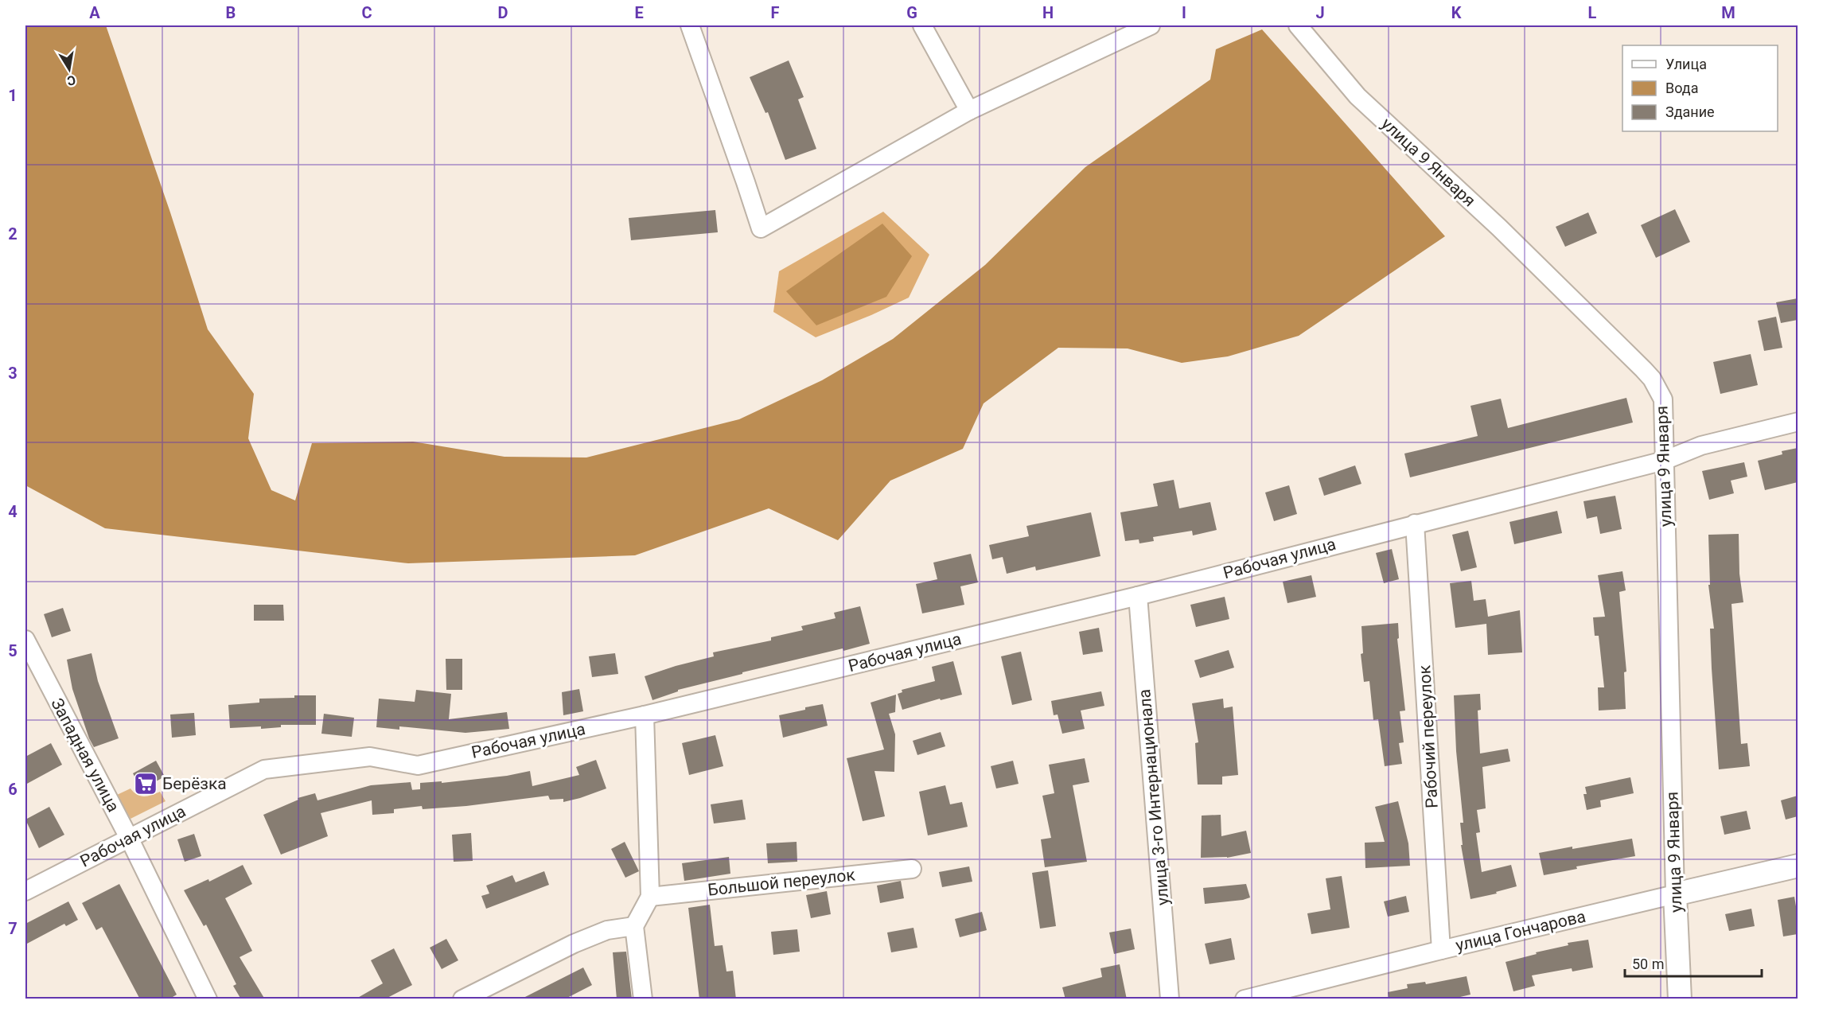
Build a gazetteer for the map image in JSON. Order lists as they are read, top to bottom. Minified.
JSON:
{"streets":{"street":["улица 9 Января","Рабочая улица","Рабочий переулок","Западная улица","улица 3-го Интернационала","Большой переулок","улица Гончарова"]},"crossings":[["улица 9 Января","Рабочая улица"],["улица 9 Января","улица Гончарова"],["Рабочая улица","Рабочий переулок"],["Рабочая улица","Западная улица"],["Рабочая улица","улица 3-го Интернационала"],["Рабочий переулок","улица Гончарова"]],"places":{"supermarket":["Берёзка"]},"legend":["Улица","Вода","Здание"],"scale_bar":"50 m","north":"bottom","grid":{"columns":["A","B","C","D","E","F","G","H","I","J","K","L","M"],"rows":["1","2","3","4","5","6","7"]}}
